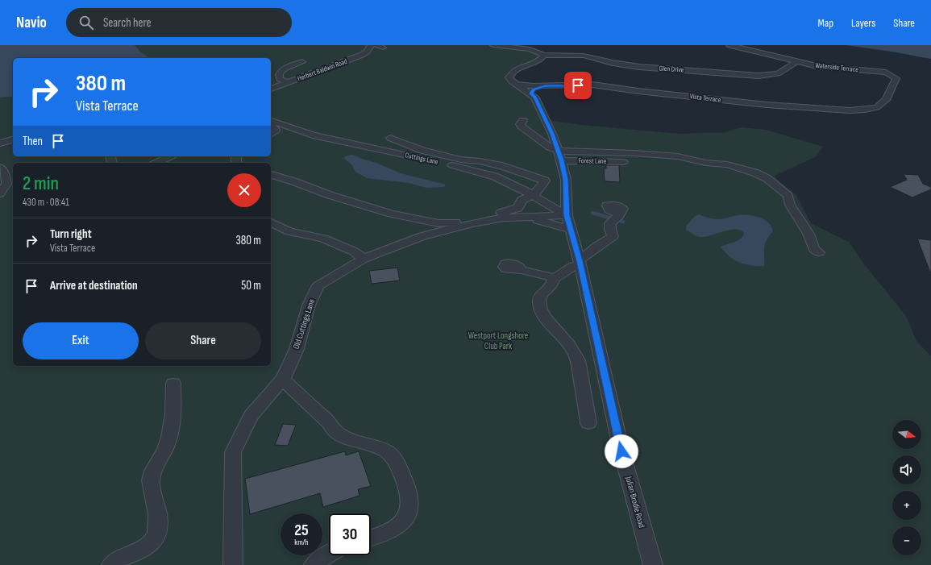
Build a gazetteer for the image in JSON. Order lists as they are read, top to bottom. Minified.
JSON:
{"streets":{"street":["Waterside Terrace","Glen Drive","Herbert Baldwin Road","Vista Terrace","Cuttings Lane","Forest Lane","Old Cuttings Lane","Julian Brodie Road"]},"crossings":[["Waterside Terrace","Glen Drive"],["Waterside Terrace","Vista Terrace"],["Glen Drive","Julian Brodie Road"],["Vista Terrace","Julian Brodie Road"],["Cuttings Lane","Old Cuttings Lane"],["Cuttings Lane","Julian Brodie Road"],["Forest Lane","Julian Brodie Road"],["Old Cuttings Lane","Julian Brodie Road"]],"parks":["Westport Longshore Club Park"],"north":"right","page":{"header":"Navio","search":"Search here","nav":["Map","Layers","Share"],"turn":["380 m","Vista Terrace"],"then":"Then","heading":["2 min","430 m · 08:41"],"list":[{"name":"Turn right","note":"Vista Terrace","value":"380 m"},{"name":"Arrive at destination","value":"50 m"}],"buttons":["Exit","Share"],"map_buttons":["+","−"],"speed":"25 km/h","limit":"30"}}
